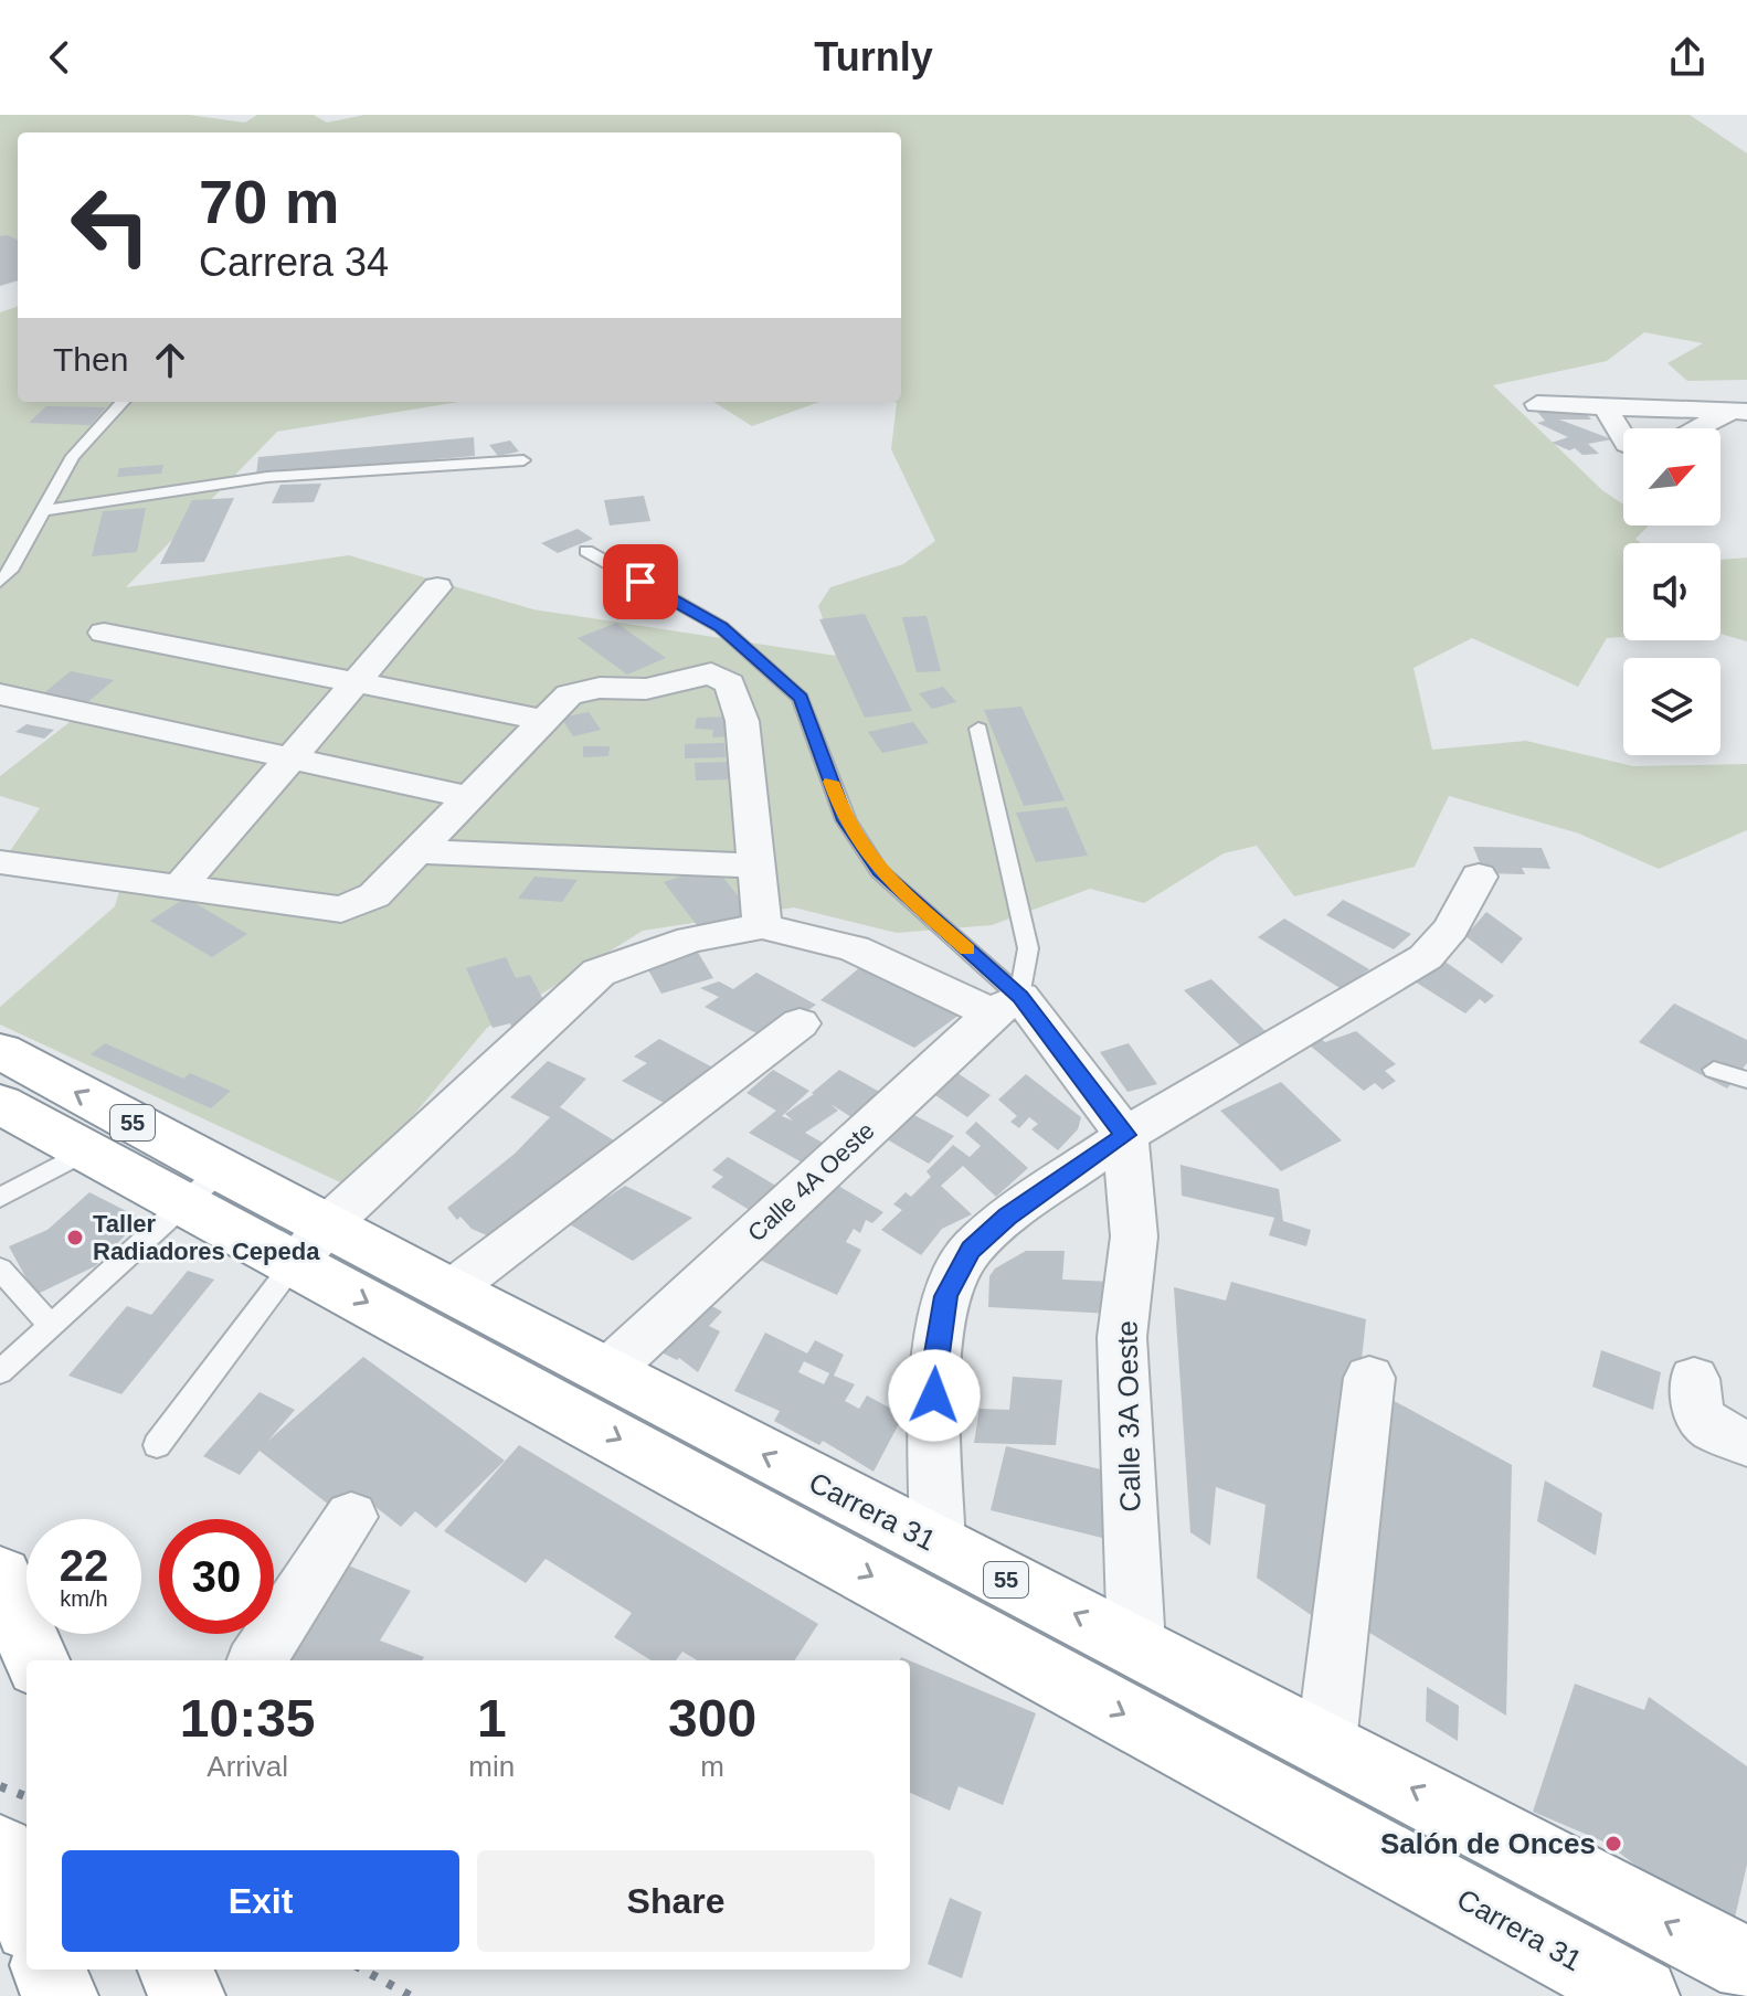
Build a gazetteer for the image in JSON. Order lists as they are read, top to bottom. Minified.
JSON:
{"streets":{"highway":["55","Carrera 31"],"street":["Calle 4A Oeste","Calle 3A Oeste"]},"crossings":[["Calle 4A Oeste","Carrera 31"],["Calle 3A Oeste","Carrera 31"]],"places":["Taller Radiadores Cepeda","Salón de Onces"],"north":"top right","page":{"header":"Turnly","turn":["70 m","Carrera 34"],"then":"Then","speed":"22 km/h","limit":"30","eta":["10:35","Arrival","1","min","300","m"],"buttons":["Exit","Share"]}}
